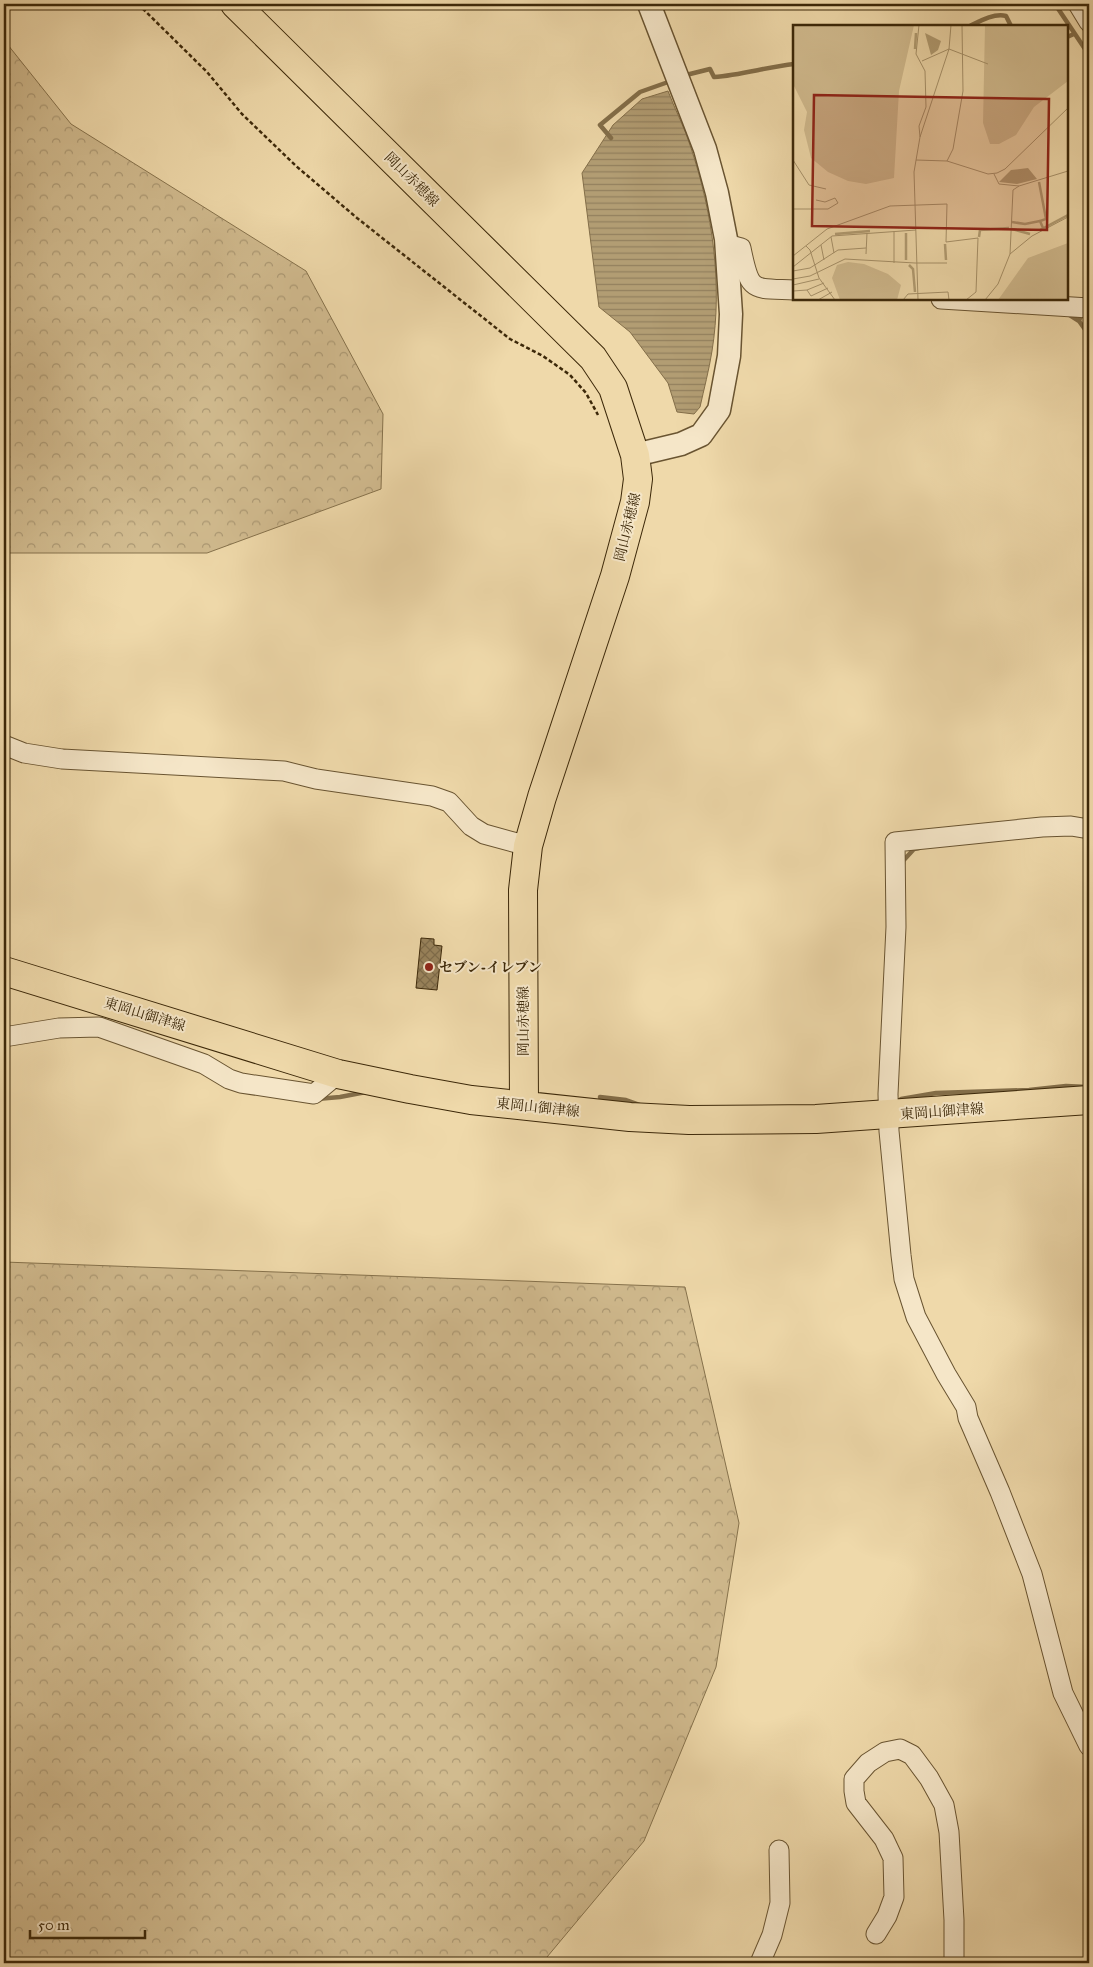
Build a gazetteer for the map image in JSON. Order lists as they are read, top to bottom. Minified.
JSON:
{"streets":{"main road":["岡山赤穂線","東岡山御津線"]},"crossings":[["岡山赤穂線","東岡山御津線"]],"places":["セブン-イレブン"],"scale_bar":"50 m"}
